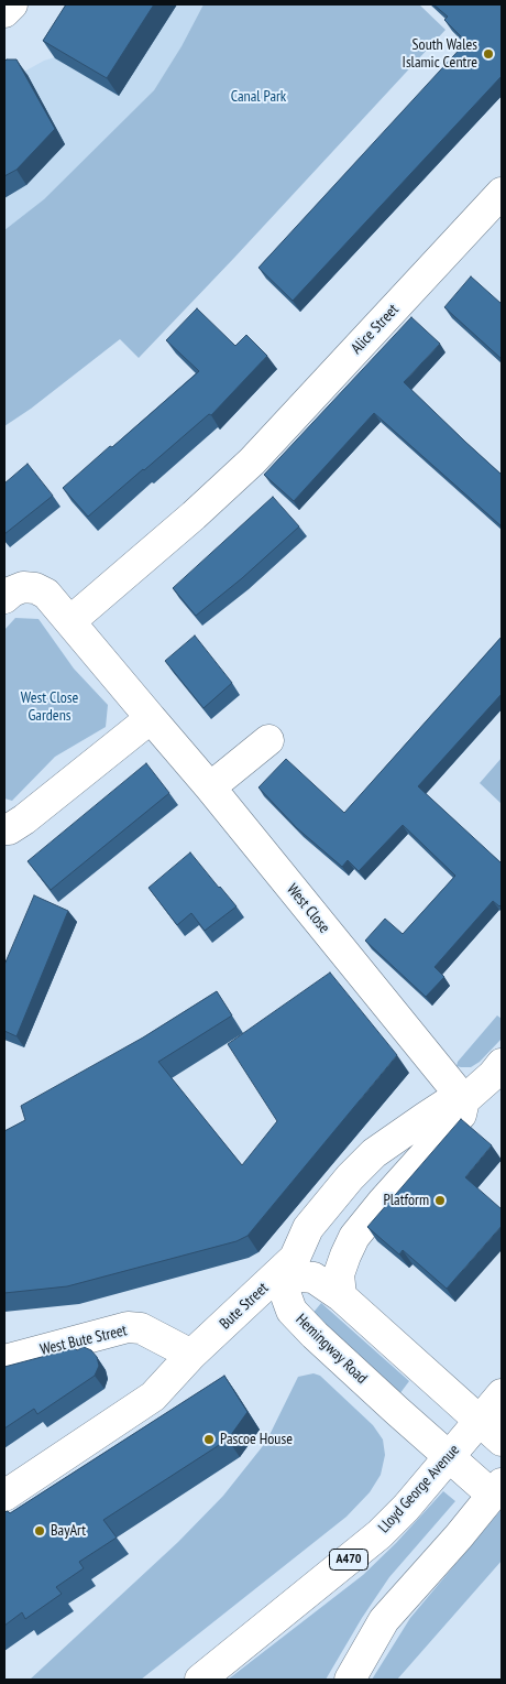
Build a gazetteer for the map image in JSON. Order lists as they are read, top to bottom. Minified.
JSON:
{"streets":{"street":["Alice Street","West Close","Bute Street","West Bute Street","Hemingway Road","Lloyd George Avenue","A470"]},"crossings":[["Alice Street","West Close"],["West Close","Bute Street"],["Bute Street","West Bute Street"],["Bute Street","Hemingway Road"],["Hemingway Road","Lloyd George Avenue"]],"parks":["Canal Park","West Close Gardens"],"places":["South Wales Islamic Centre","Platform","Pascoe House","BayArt"]}
